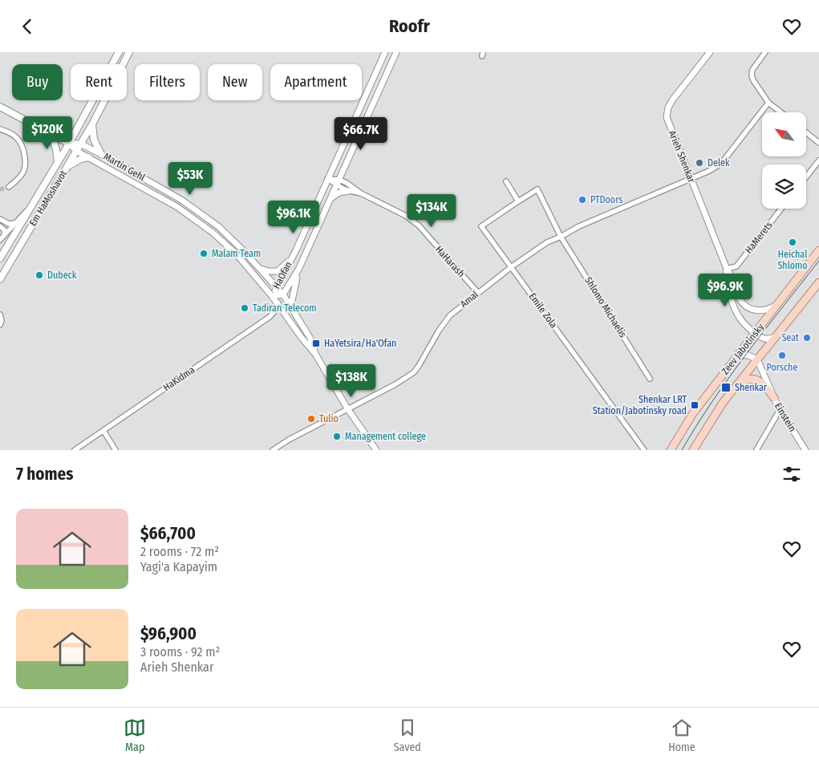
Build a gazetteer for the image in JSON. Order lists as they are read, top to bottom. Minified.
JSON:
{"streets":{"main road":["Martin Gehl","Em HaMoshavot","Zeev Jabotinsky"],"street":["Arieh Shenkar","HaMerets","HaHarash","HaOfan","Amal","Shlomo Michaelis","Emile Zola","HaKidma","Einstein"]},"crossings":[["Arieh Shenkar","HaMerets"],["Arieh Shenkar","Amal"],["Arieh Shenkar","Zeev Jabotinsky"],["Martin Gehl","Em HaMoshavot"],["Martin Gehl","HaOfan"],["Martin Gehl","HaKidma"],["HaHarash","HaOfan"],["HaHarash","Amal"],["Amal","Shlomo Michaelis"],["Amal","Emile Zola"],["Shlomo Michaelis","Emile Zola"],["Zeev Jabotinsky","Einstein"]],"places":{"other":["Delek","PTDoors","Heichal Shlomo","Malam Team","Dubeck","Tadiran Telecom","Seat","Porsche","Tulio","Management college"],"transit":["HaYetsira/Ha'Ofan","Shenkar","Shenkar LRT Station/Jabotinsky road"]},"north":"top left","page":{"header":"Roofr","chip":["Buy","Rent","Filters","New","Apartment"],"price":["$120K","$66.7K","$53K","$134K","$96.1K","$96.9K","$138K"],"heading":"7 homes","list":[{"name":"$66,700","note":"2 rooms · 72 m² · Yagi'a Kapayim"},{"name":"$96,900","note":"3 rooms · 92 m² · Arieh Shenkar"}],"tabs":["Map","Saved","Home"]}}
